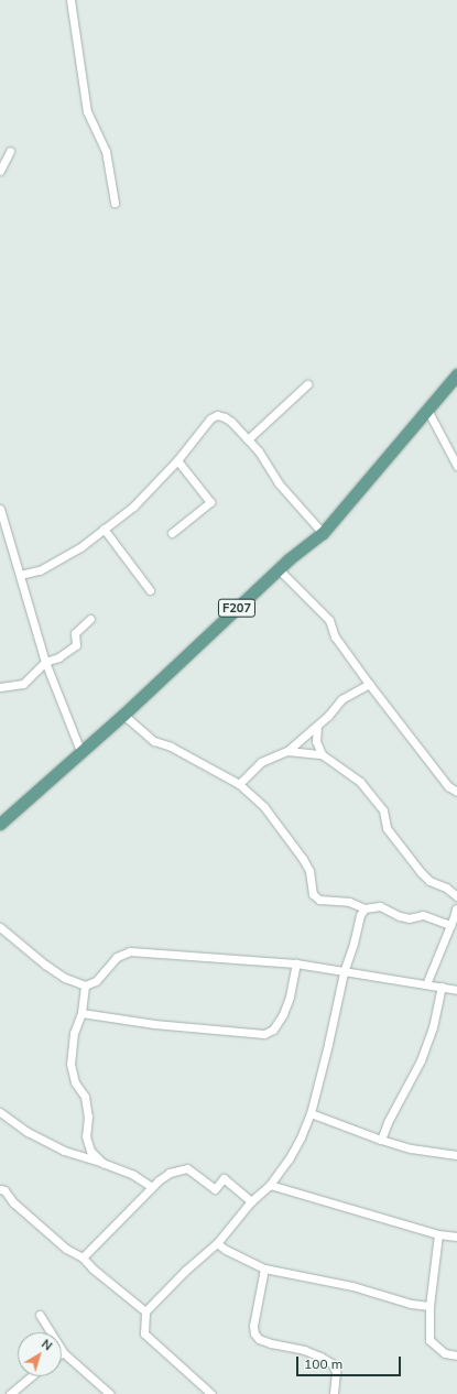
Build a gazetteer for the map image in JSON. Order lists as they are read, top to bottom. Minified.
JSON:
{"streets":{"main road":["F207"]},"scale_bar":"100 m","north":"top right"}
